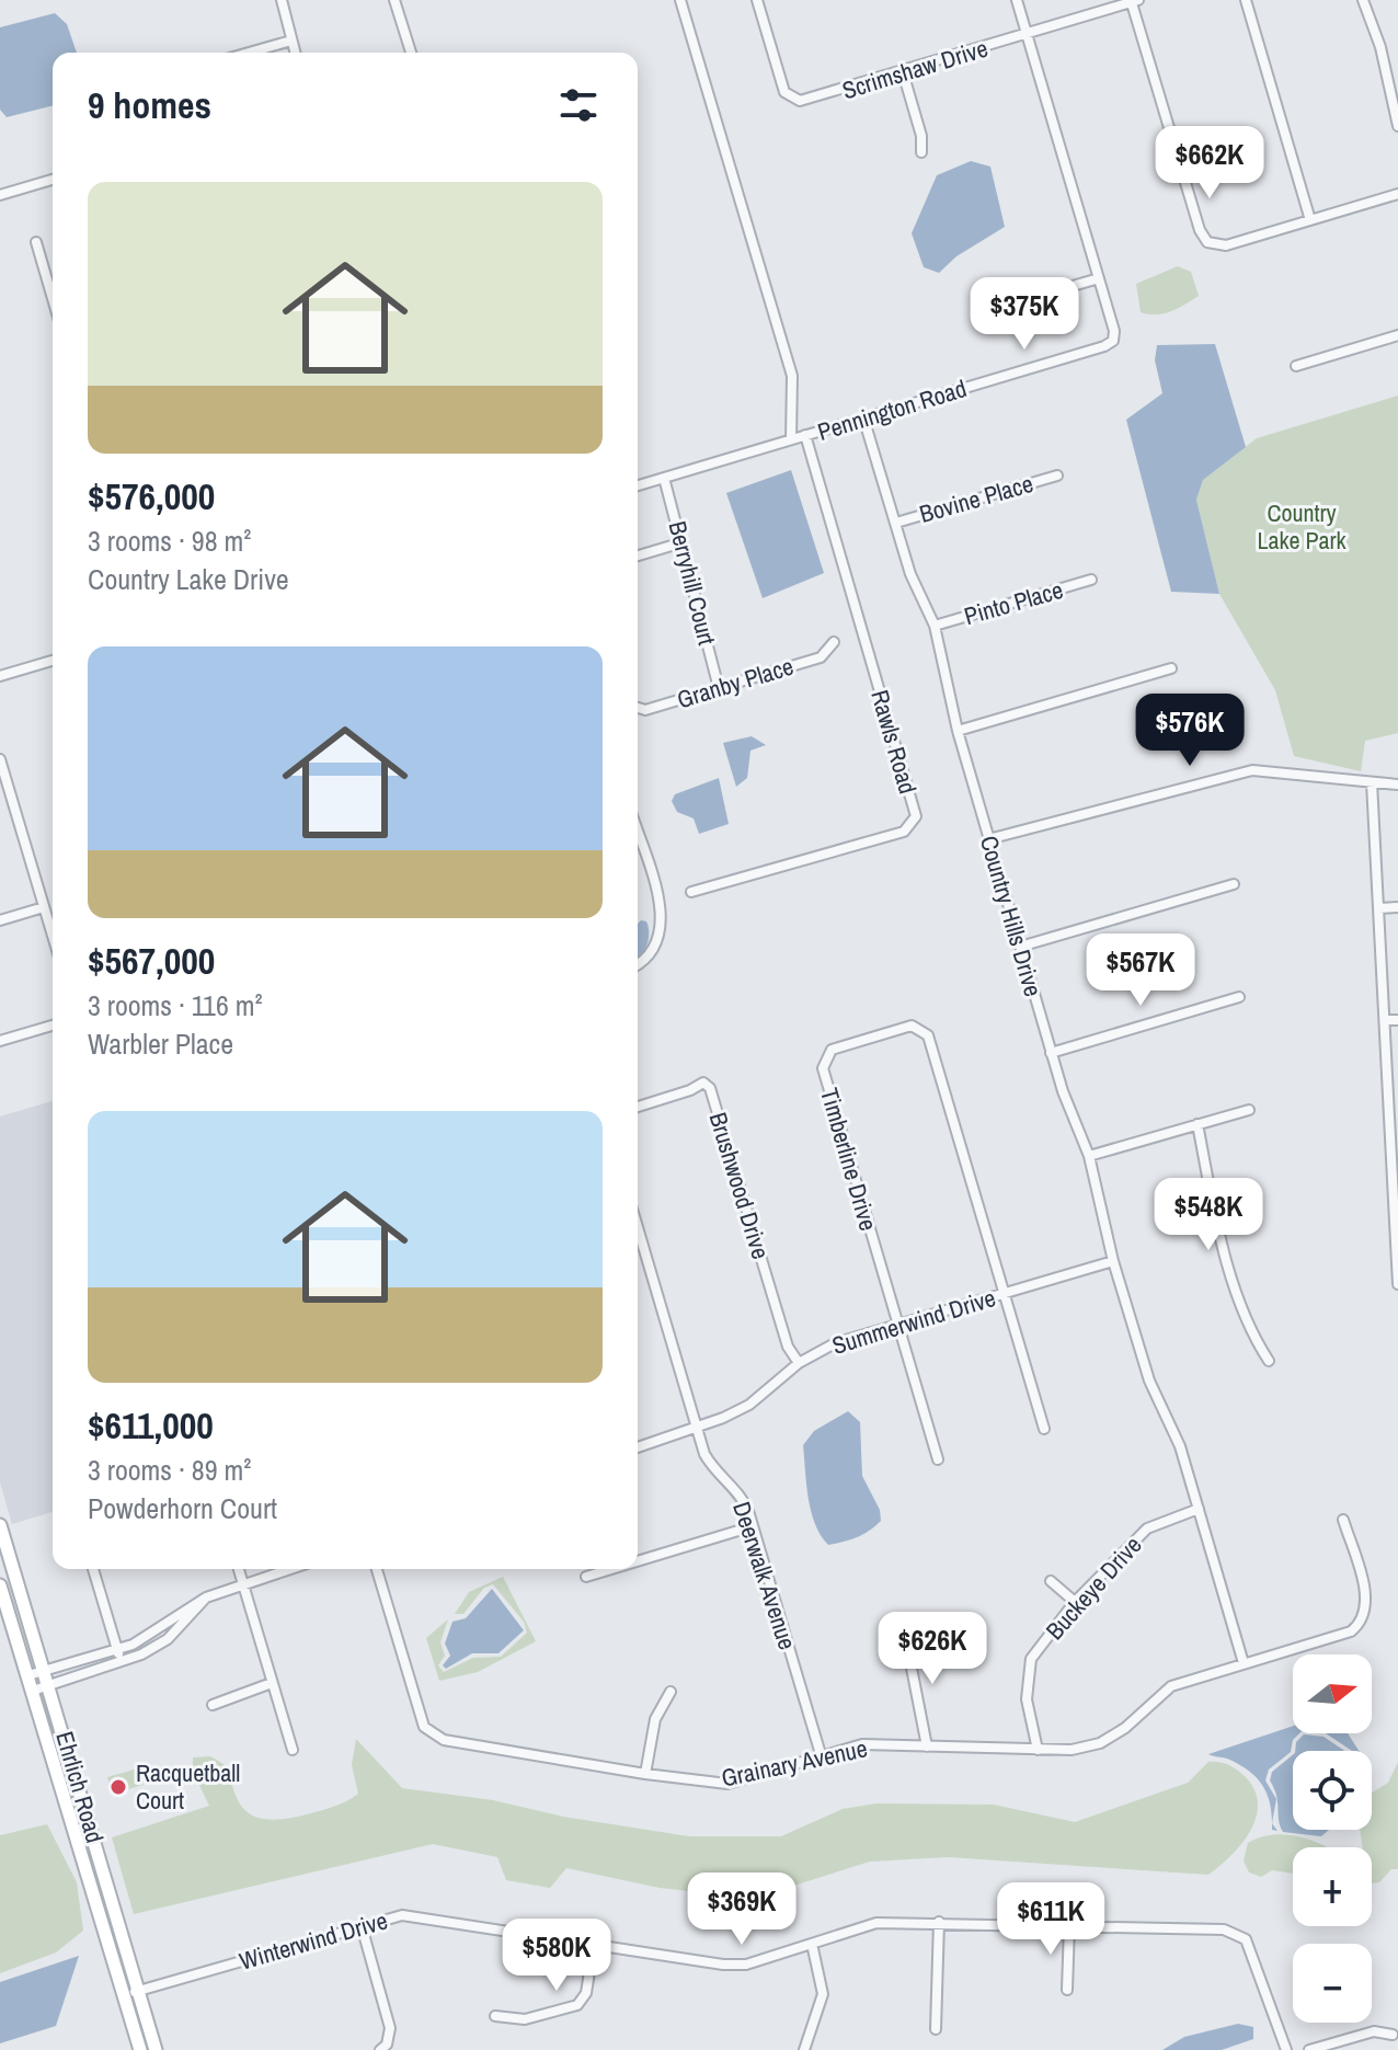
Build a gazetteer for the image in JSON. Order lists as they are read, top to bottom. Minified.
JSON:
{"streets":{"main road":["Ehrlich Road"],"street":["Scrimshaw Drive","Pennington Road","Bovine Place","Berryhill Court","Pinto Place","Granby Place","Rawls Road","Country Hills Drive","Timberline Drive","Brushwood Drive","Summerwind Drive","Deerwalk Avenue","Buckeye Drive","Grainary Avenue","Winterwind Drive"]},"crossings":[["Scrimshaw Drive","Pennington Road"],["Pennington Road","Berryhill Court"],["Pennington Road","Rawls Road"],["Pennington Road","Country Hills Drive"],["Bovine Place","Country Hills Drive"],["Berryhill Court","Granby Place"],["Pinto Place","Country Hills Drive"],["Country Hills Drive","Summerwind Drive"],["Country Hills Drive","Buckeye Drive"],["Country Hills Drive","Grainary Avenue"],["Timberline Drive","Summerwind Drive"],["Brushwood Drive","Summerwind Drive"],["Summerwind Drive","Deerwalk Avenue"],["Deerwalk Avenue","Grainary Avenue"],["Buckeye Drive","Grainary Avenue"],["Ehrlich Road","Winterwind Drive"]],"parks":["Country Lake Park"],"places":["Racquetball Court"],"north":"right","page":{"heading":"9 homes","price":["$662K","$375K","$576K","$567K","$548K","$626K","$369K","$611K","$580K"],"list":[{"name":"$576,000","note":"3 rooms · 98 m² · Country Lake Drive"},{"name":"$567,000","note":"3 rooms · 116 m² · Warbler Place"},{"name":"$611,000","note":"3 rooms · 89 m² · Powderhorn Court"}],"map_buttons":["+","−"]}}
